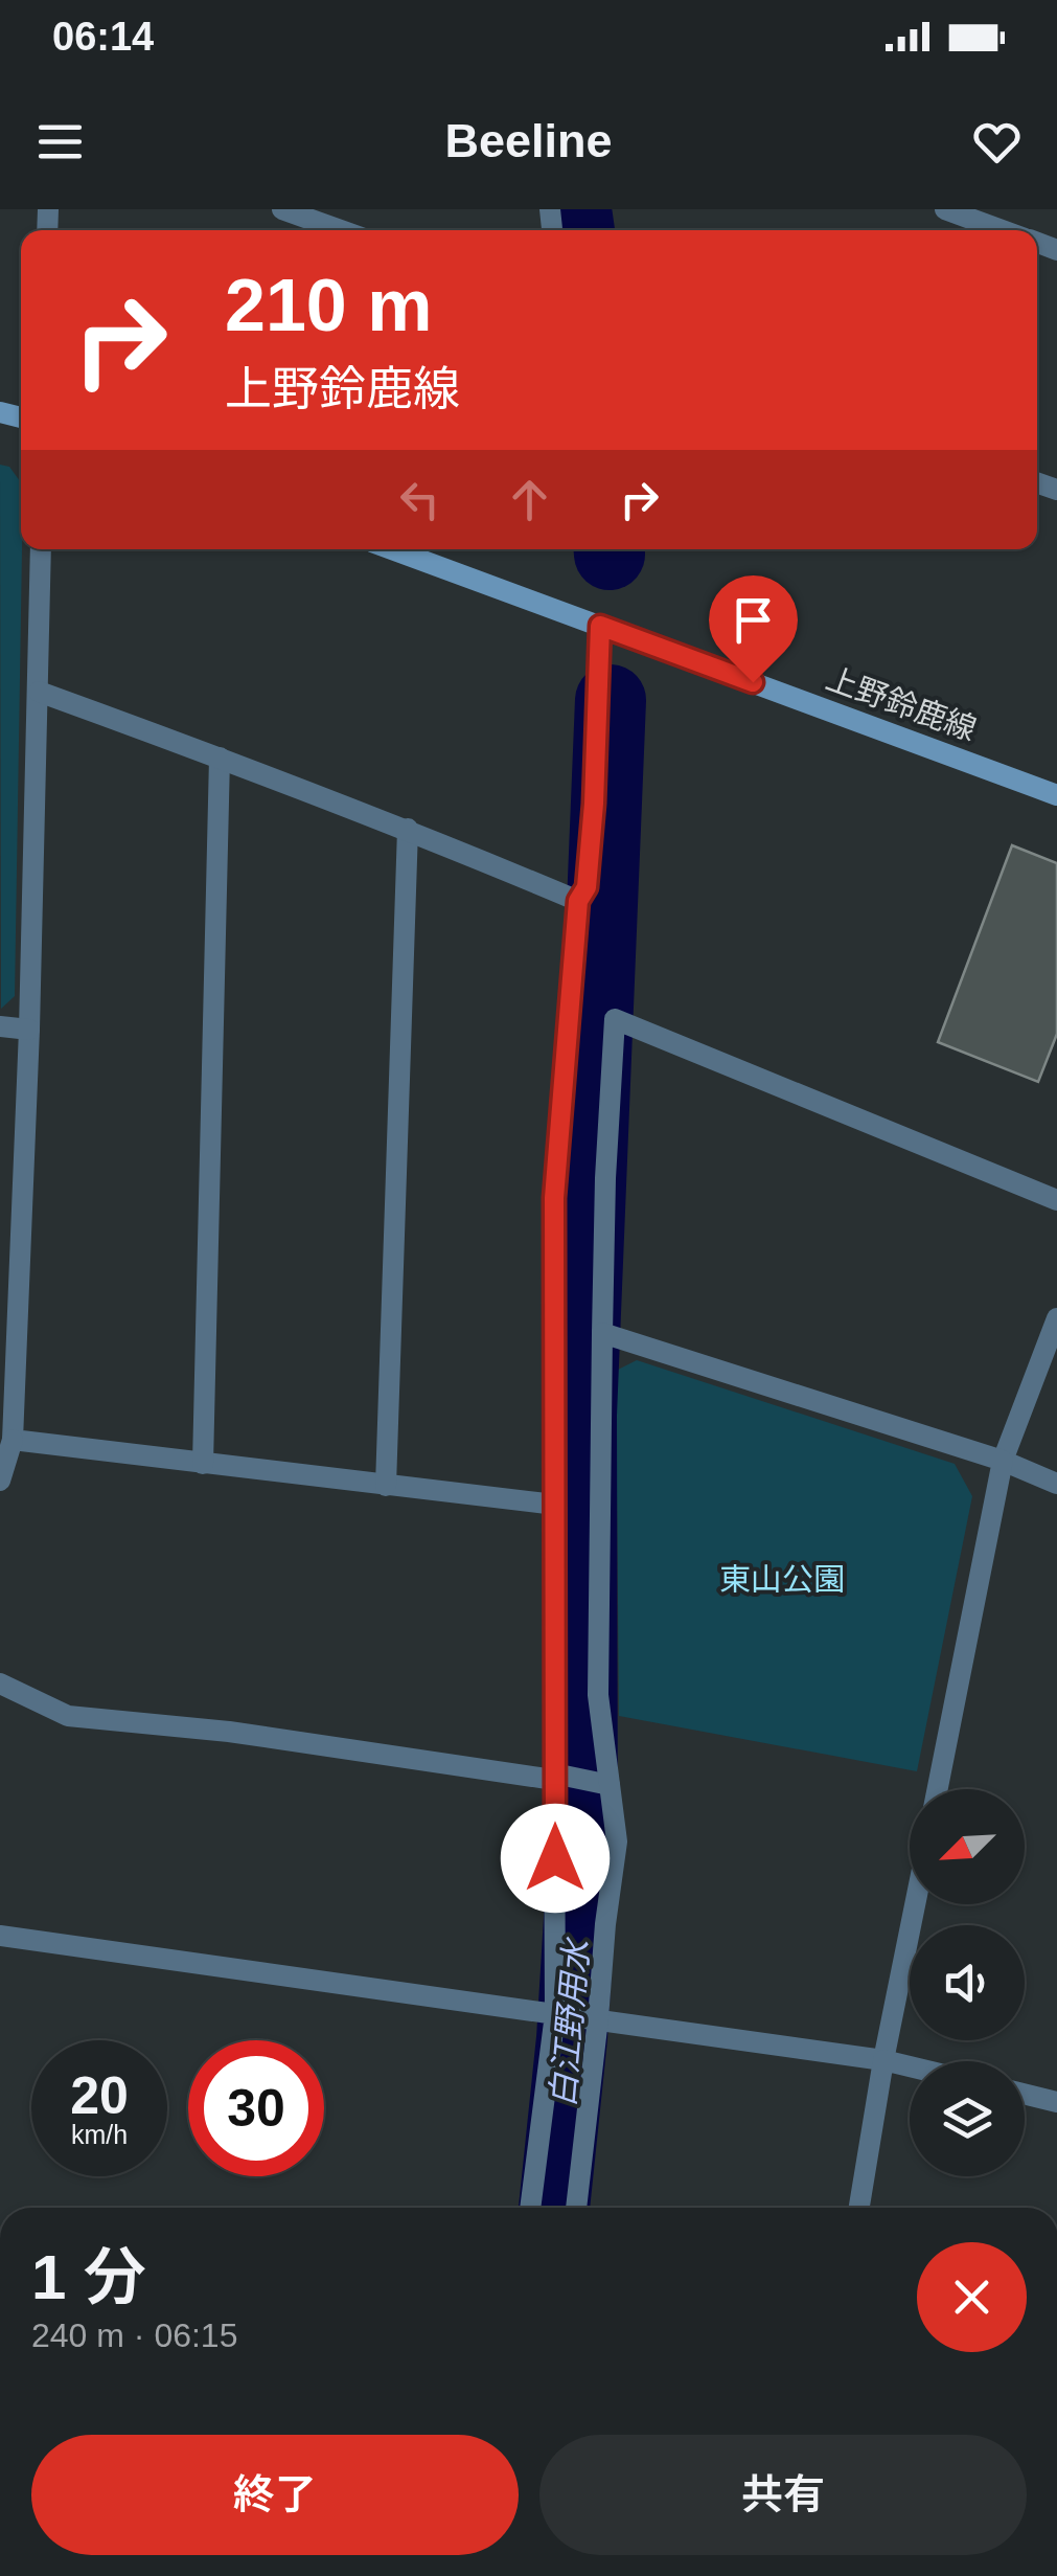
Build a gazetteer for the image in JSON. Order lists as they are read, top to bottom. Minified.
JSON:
{"streets":{"main road":["上野鈴鹿線"]},"water":["白江野用水"],"parks":["東山公園"],"north":"bottom left","page":{"status":"06:14","header":"Beeline","turn":["210 m","上野鈴鹿線"],"speed":"20 km/h","limit":"30","heading":["1 分","240 m · 06:15"],"buttons":["終了","共有"]}}
